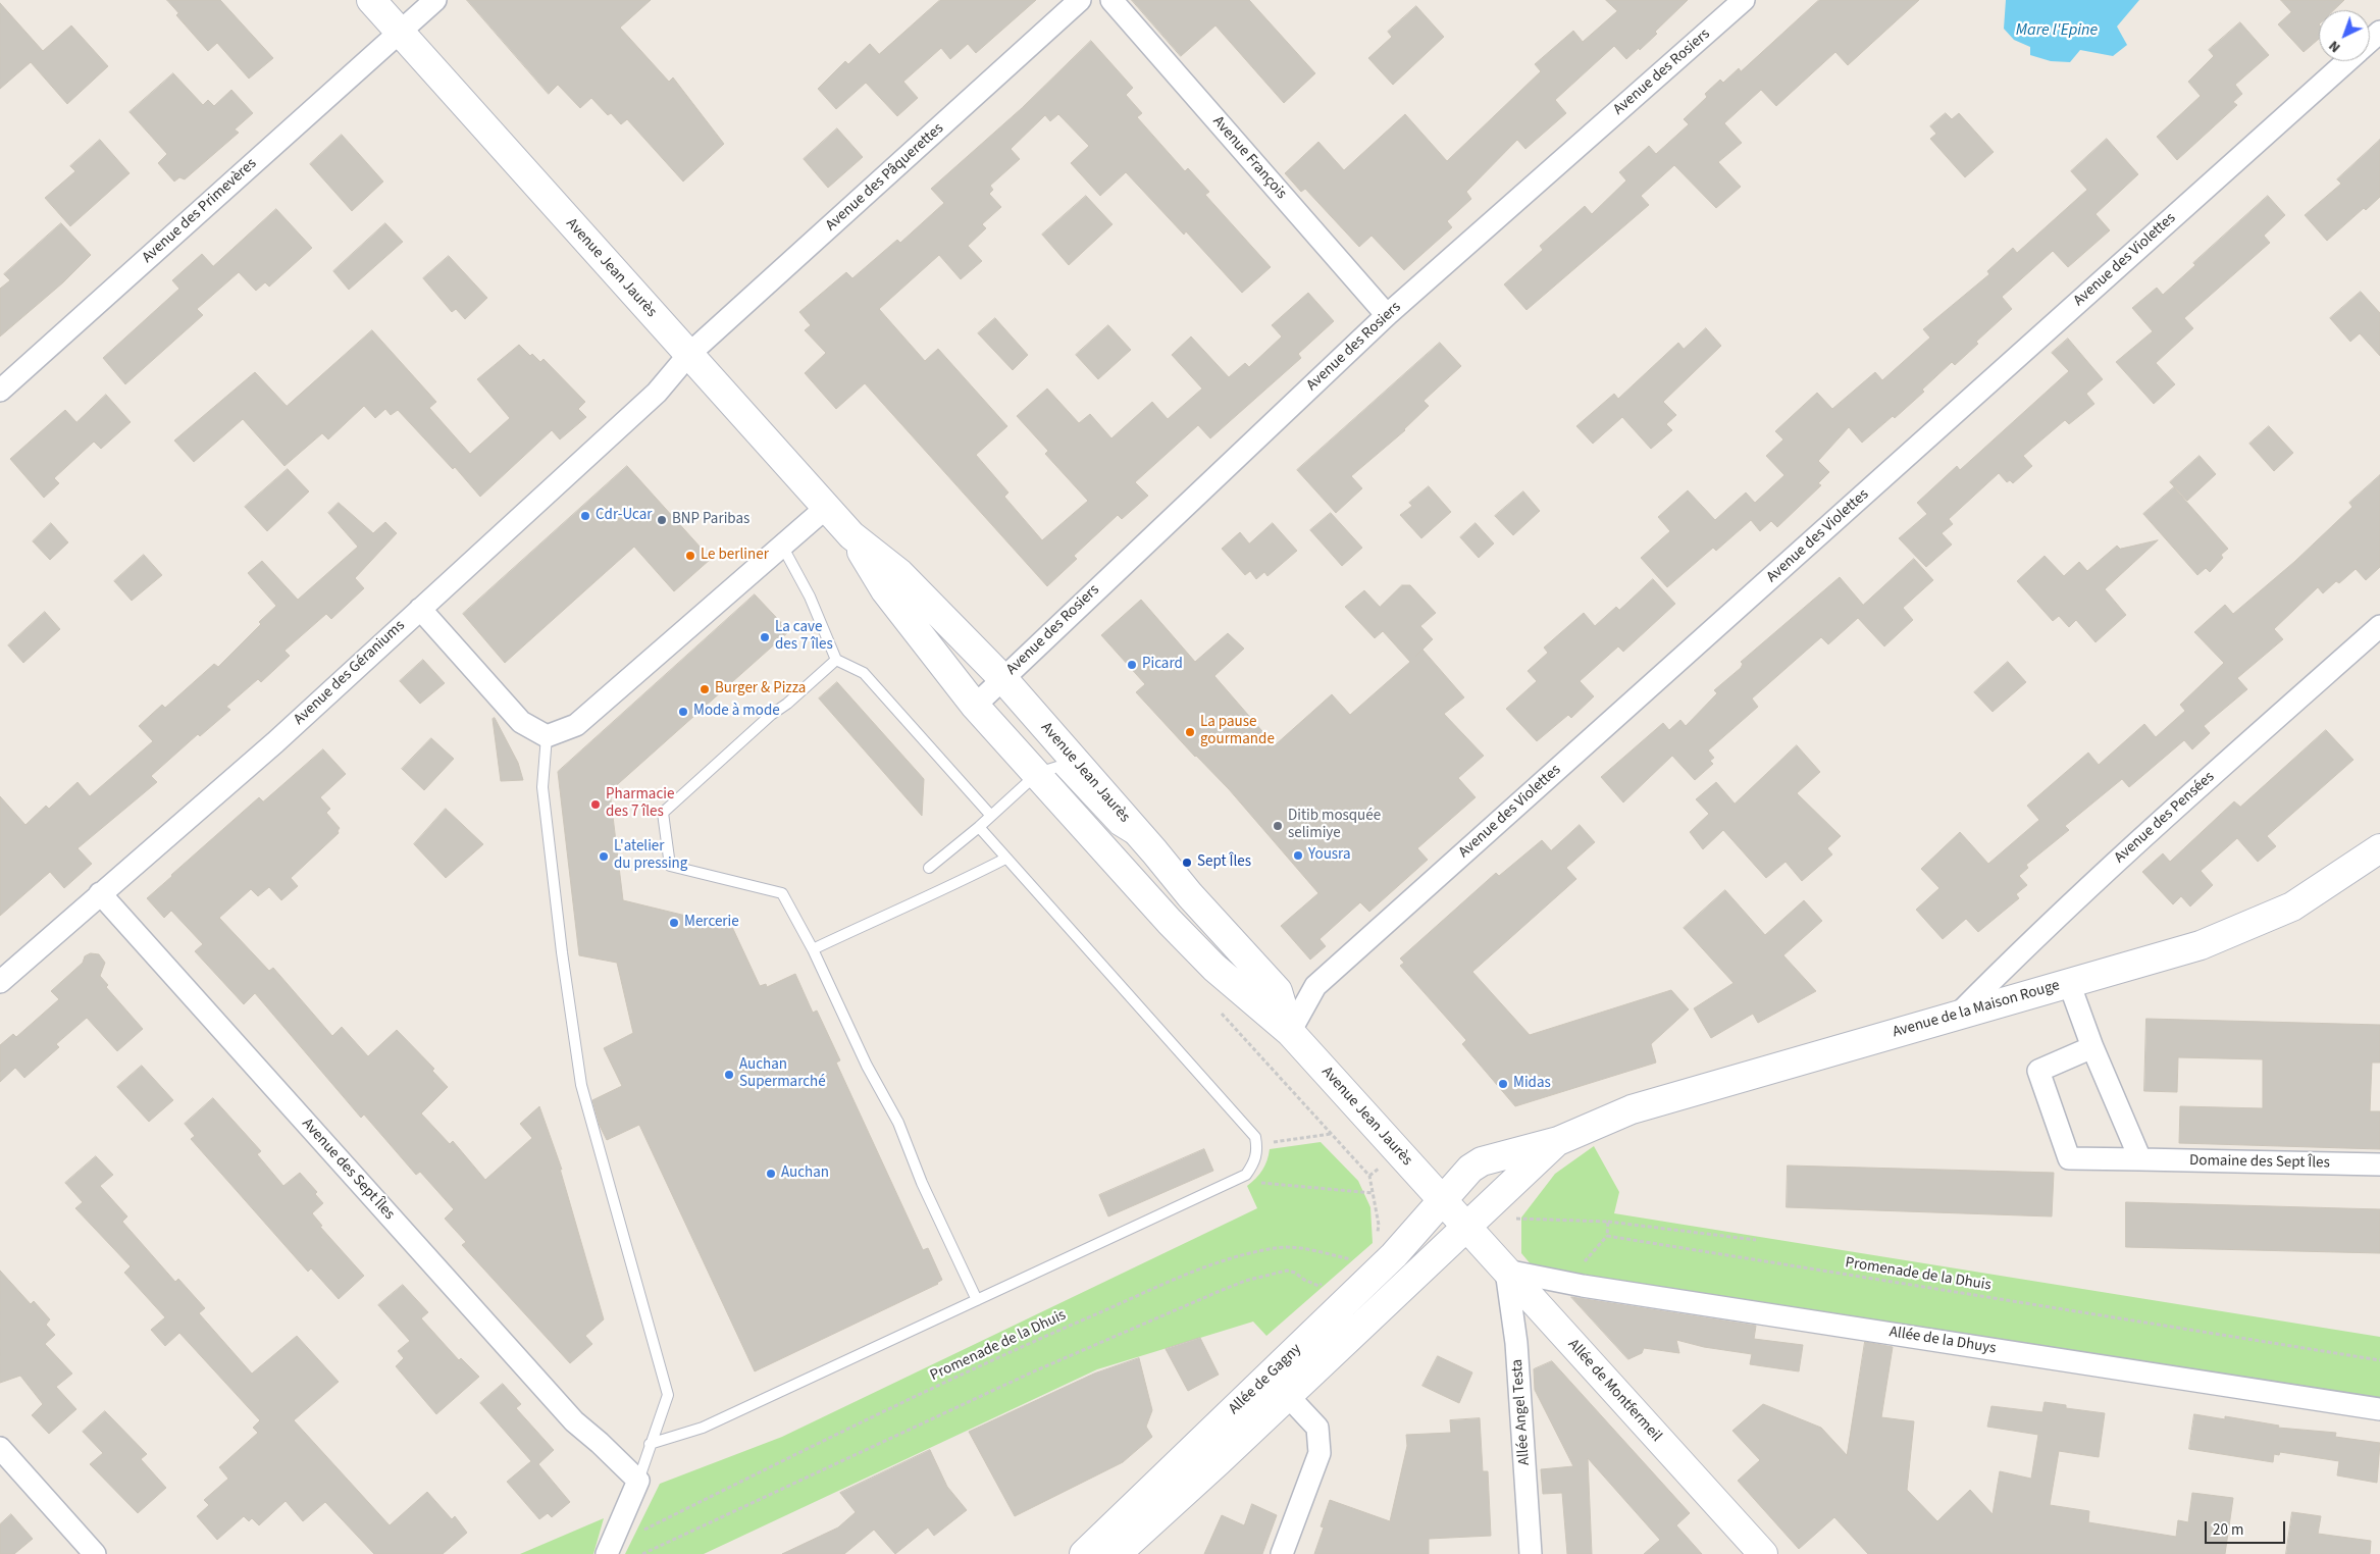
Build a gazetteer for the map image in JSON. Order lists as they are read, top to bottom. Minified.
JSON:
{"streets":{"main road":["Avenue Jean Jaurès","Avenue de la Maison Rouge","Allée de Gagny","Allée de Montfermeil"],"street":["Avenue des Rosiers","Avenue François","Avenue des Pâquerettes","Avenue des Primevères","Avenue des Violettes","Avenue des Géraniums","Avenue des Pensées","Domaine des Sept Îles","Avenue des Sept Îles","Allée de la Dhuys","Allée Angel Testa"],"path":["Promenade de la Dhuis"]},"crossings":[["Avenue des Rosiers","Avenue François"],["Avenue des Rosiers","Avenue Jean Jaurès"],["Avenue des Pâquerettes","Avenue Jean Jaurès"],["Avenue des Pâquerettes","Avenue des Géraniums"],["Avenue des Primevères","Avenue Jean Jaurès"],["Avenue des Violettes","Avenue Jean Jaurès"],["Avenue Jean Jaurès","Avenue des Géraniums"],["Avenue Jean Jaurès","Avenue de la Maison Rouge"],["Avenue Jean Jaurès","Allée de Gagny"],["Avenue Jean Jaurès","Allée de Montfermeil"],["Avenue des Géraniums","Avenue des Sept Îles"],["Avenue des Pensées","Avenue de la Maison Rouge"],["Avenue de la Maison Rouge","Allée de Gagny"],["Avenue de la Maison Rouge","Allée de Montfermeil"],["Allée de la Dhuys","Allée de Montfermeil"],["Allée de la Dhuys","Allée Angel Testa"],["Allée de Gagny","Allée de Montfermeil"],["Allée de Montfermeil","Allée Angel Testa"]],"water":["Mare l'Epine"],"places":["Cdr-Ucar","BNP Paribas","Le berliner","La cave des 7 îles","Picard","Burger & Pizza","Mode à mode","La pause gourmande","Pharmacie des 7 îles","Ditib mosquée selimiye","Yousra","L'atelier du pressing","Sept Îles","Mercerie","Auchan Supermarché","Midas","Auchan"],"scale_bar":"20 m","north":"bottom left"}
